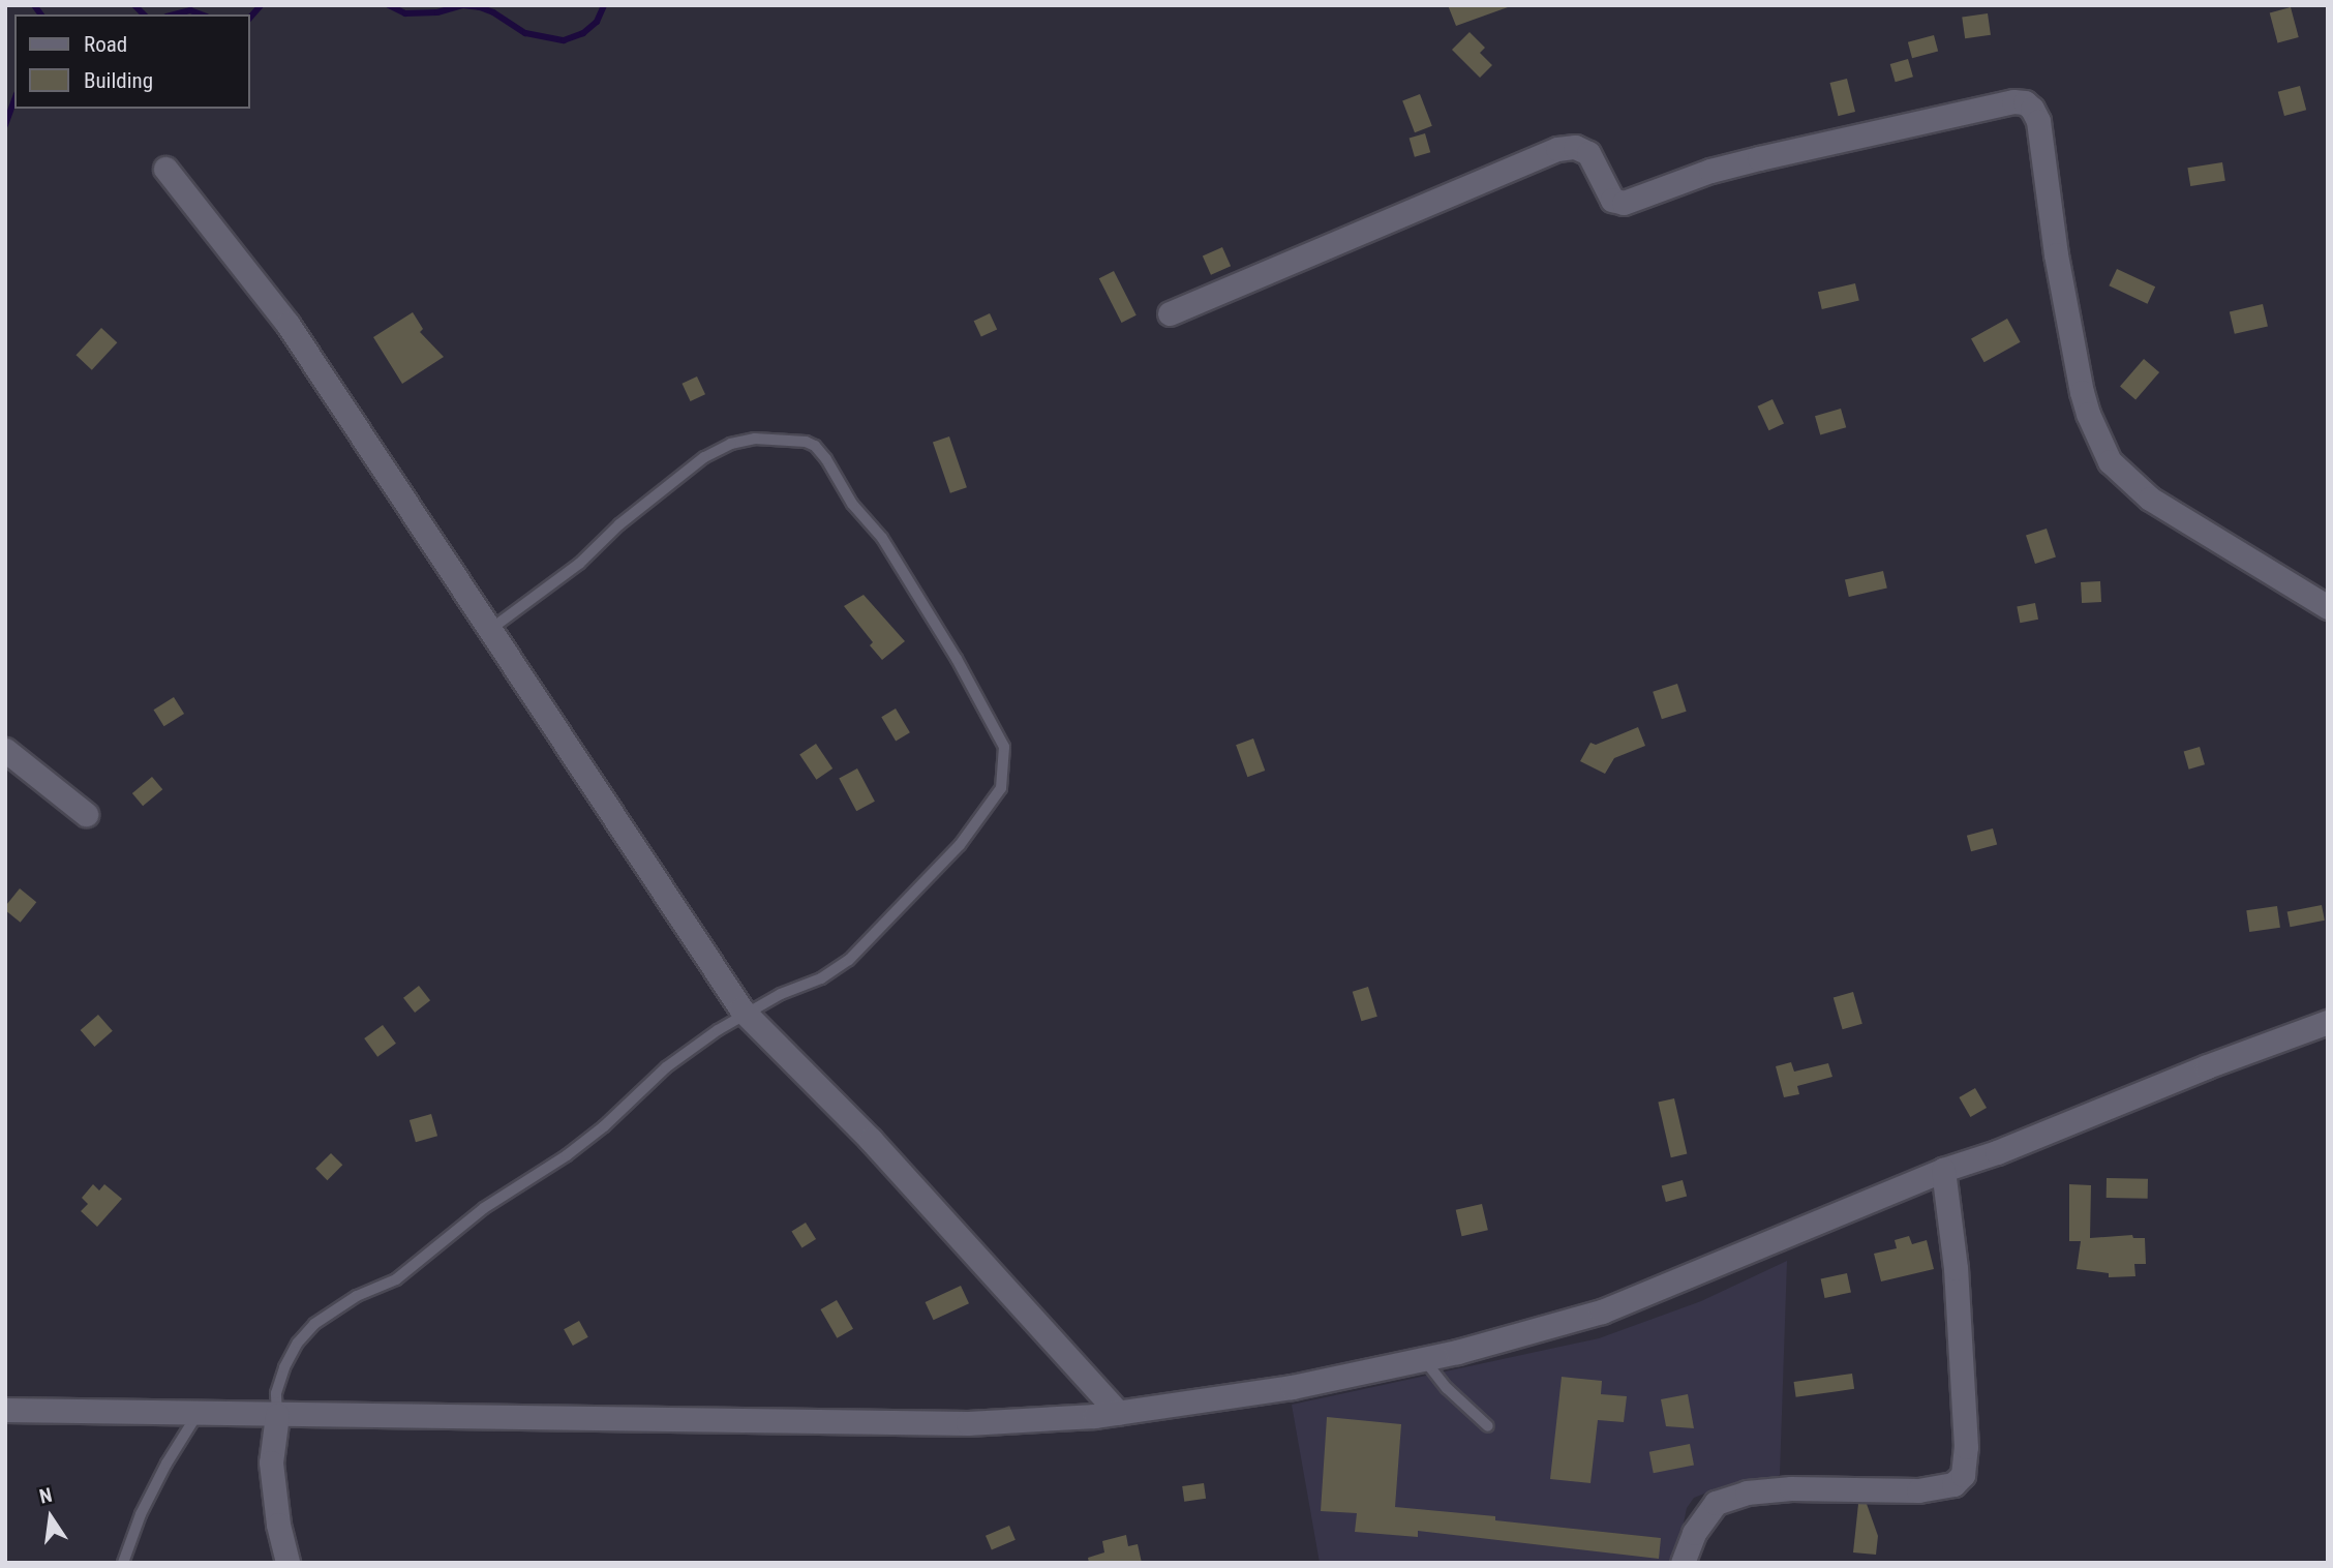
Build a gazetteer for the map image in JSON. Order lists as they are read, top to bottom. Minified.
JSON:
{"legend":["Road","Building"],"north":"top"}
